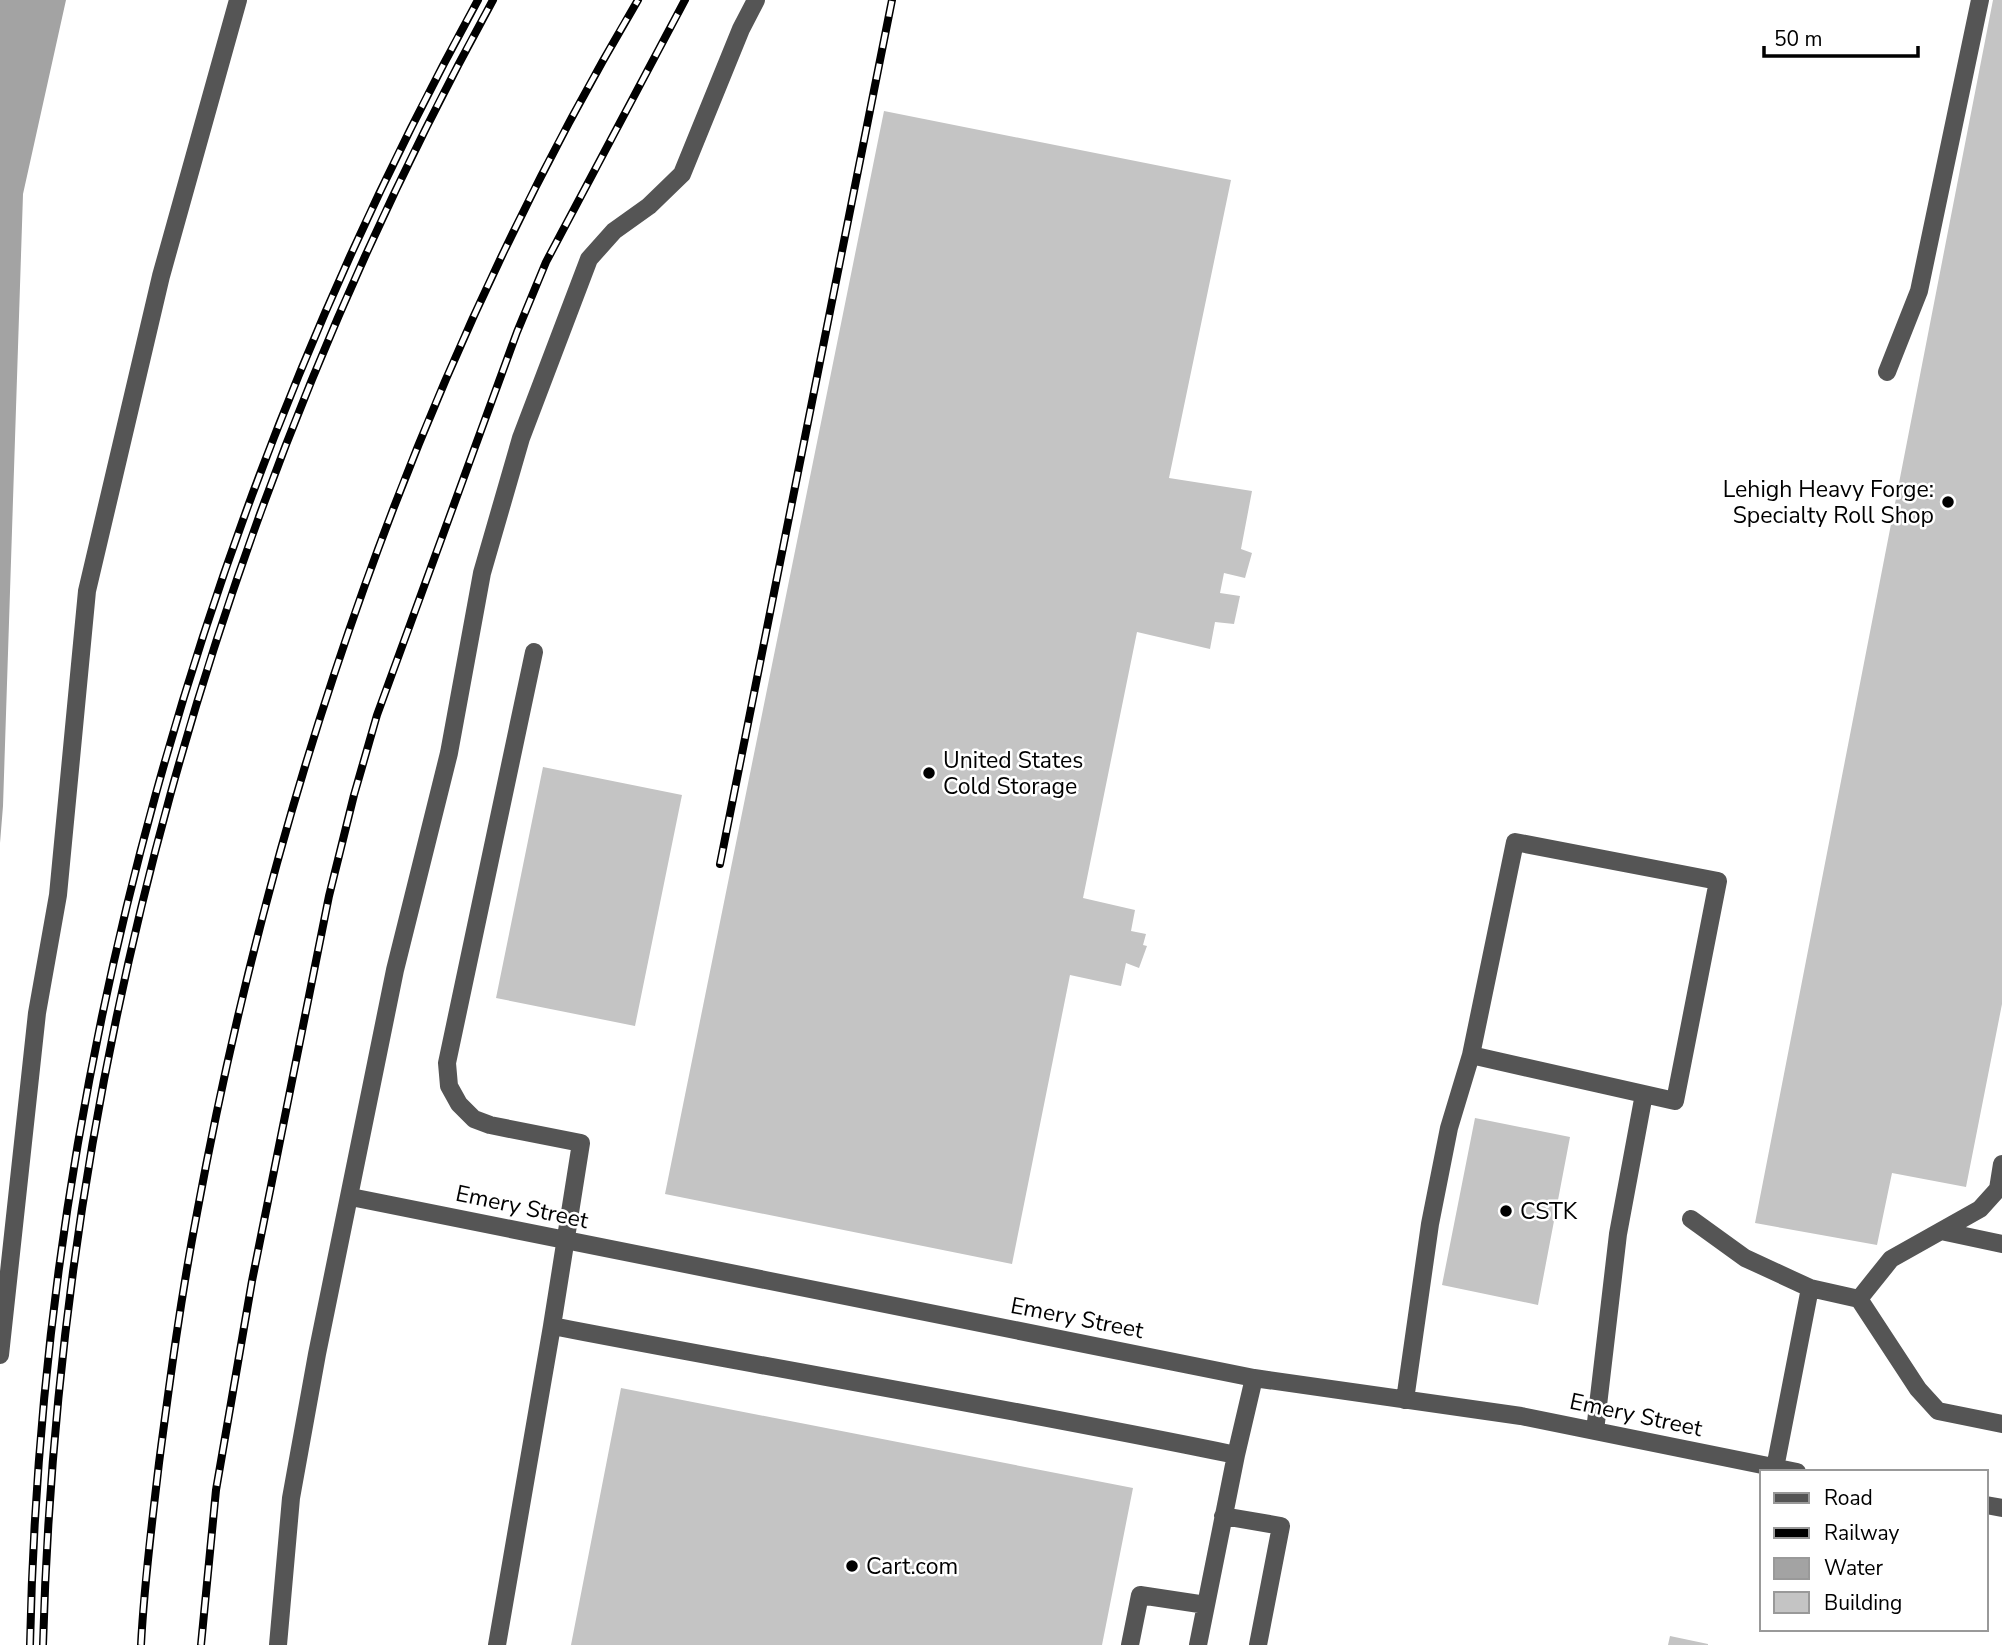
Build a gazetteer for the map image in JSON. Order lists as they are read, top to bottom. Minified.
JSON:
{"streets":{"street":["Emery Street"]},"places":["Lehigh Heavy Forge: Specialty Roll Shop","United States Cold Storage","CSTK","Cart.com"],"legend":["Road","Railway","Water","Building"],"scale_bar":"50 m"}
